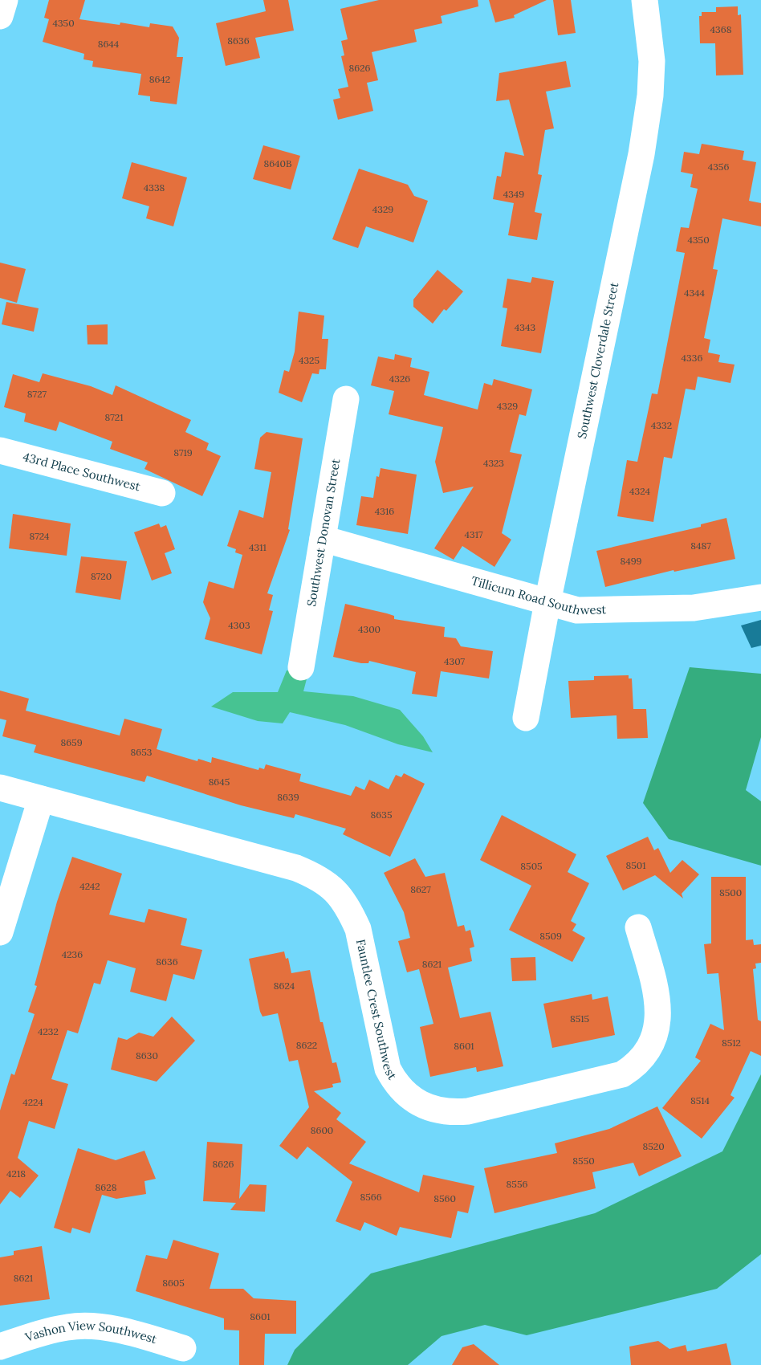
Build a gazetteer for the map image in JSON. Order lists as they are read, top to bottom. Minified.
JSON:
{"streets":{"street":["Southwest Cloverdale Street","43rd Place Southwest","Southwest Donovan Street","Tillicum Road Southwest","Fauntlee Crest Southwest","Vashon View Southwest"]},"crossings":[["Southwest Cloverdale Street","Tillicum Road Southwest"],["Southwest Donovan Street","Tillicum Road Southwest"]],"house_numbers":["4350","4368","8636","8644","8626","8642","8640B","4356","4338","4349","4329","4350","4344","4343","4336","4325","4326","8727","4329","8721","4332","8719","4323","4324","4316","4317","8724","8487","4311","8499","8720","4303","4300","4307","8659","8653","8645","8639","8635","8501","8505","4242","8627","8500","8509","4236","8636","8621","8624","8515","4232","8512","8622","8601","8630","8514","4224","8600","8520","8550","8626","4218","8556","8628","8566","8560","8621","8605","8601"]}
